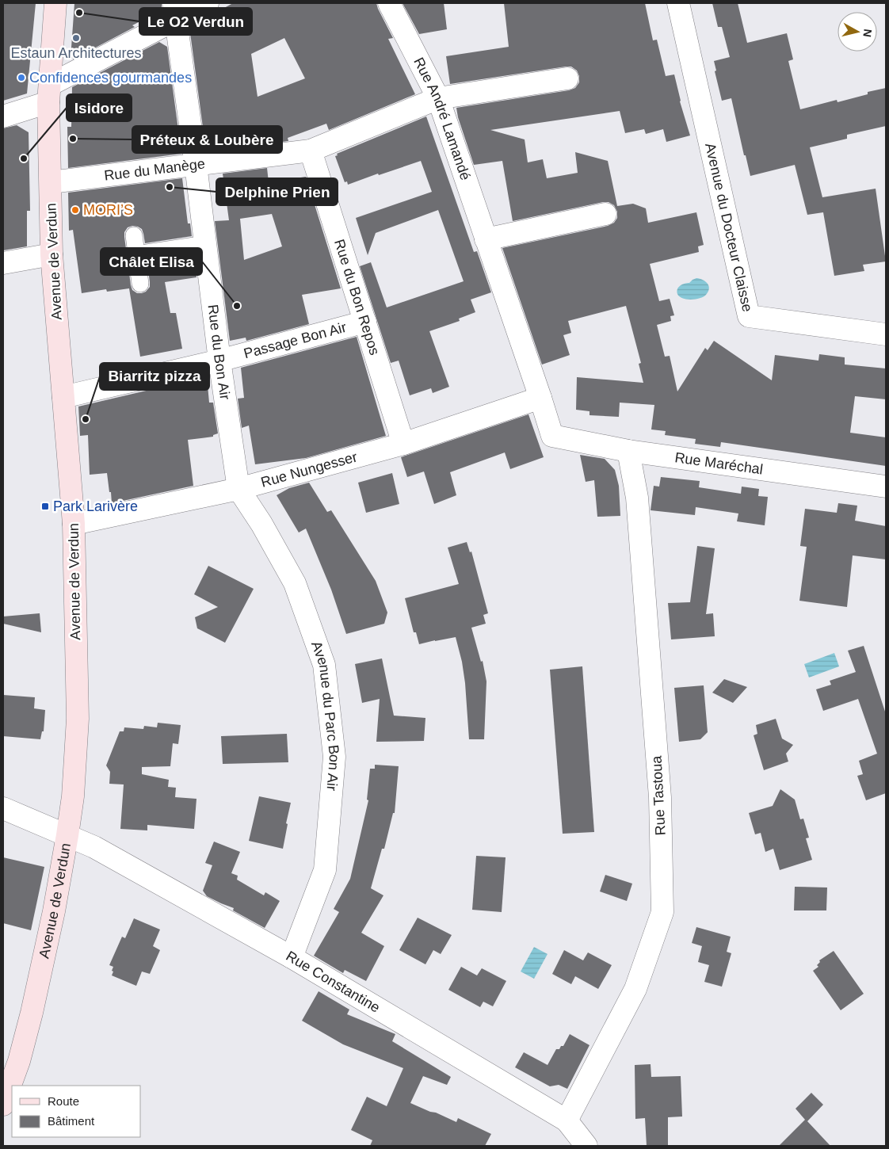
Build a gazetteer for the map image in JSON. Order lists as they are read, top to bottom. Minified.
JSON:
{"streets":{"main road":["Avenue de Verdun"],"street":["Rue André Lamandé","Rue du Manège","Avenue du Docteur Claisse","Rue du Bon Repos","Passage Bon Air","Rue du Bon Air","Rue Maréchal","Rue Nungesser","Avenue du Parc Bon Air","Rue Tastoua","Rue Constantine"]},"crossings":[["Rue André Lamandé","Rue du Manège"],["Rue André Lamandé","Rue Maréchal"],["Rue André Lamandé","Rue Nungesser"],["Rue du Manège","Avenue de Verdun"],["Rue du Manège","Rue du Bon Repos"],["Rue du Manège","Rue du Bon Air"],["Avenue de Verdun","Passage Bon Air"],["Avenue de Verdun","Rue Nungesser"],["Avenue de Verdun","Rue Constantine"],["Rue du Bon Repos","Passage Bon Air"],["Rue du Bon Repos","Rue Nungesser"],["Passage Bon Air","Rue du Bon Air"],["Rue du Bon Air","Rue Nungesser"],["Rue du Bon Air","Avenue du Parc Bon Air"],["Rue Maréchal","Rue Tastoua"],["Rue Nungesser","Avenue du Parc Bon Air"],["Avenue du Parc Bon Air","Rue Constantine"],["Rue Tastoua","Rue Constantine"]],"places":{"other":["Le O2 Verdun","Estaun Architectures","Confidences gourmandes","Préteux & Loubère","Isidore","Delphine Prien","MORI’S","Châlet Elisa","Biarritz pizza"],"transit":["Park Larivère"]},"legend":["Route","Bâtiment"],"north":"right"}
